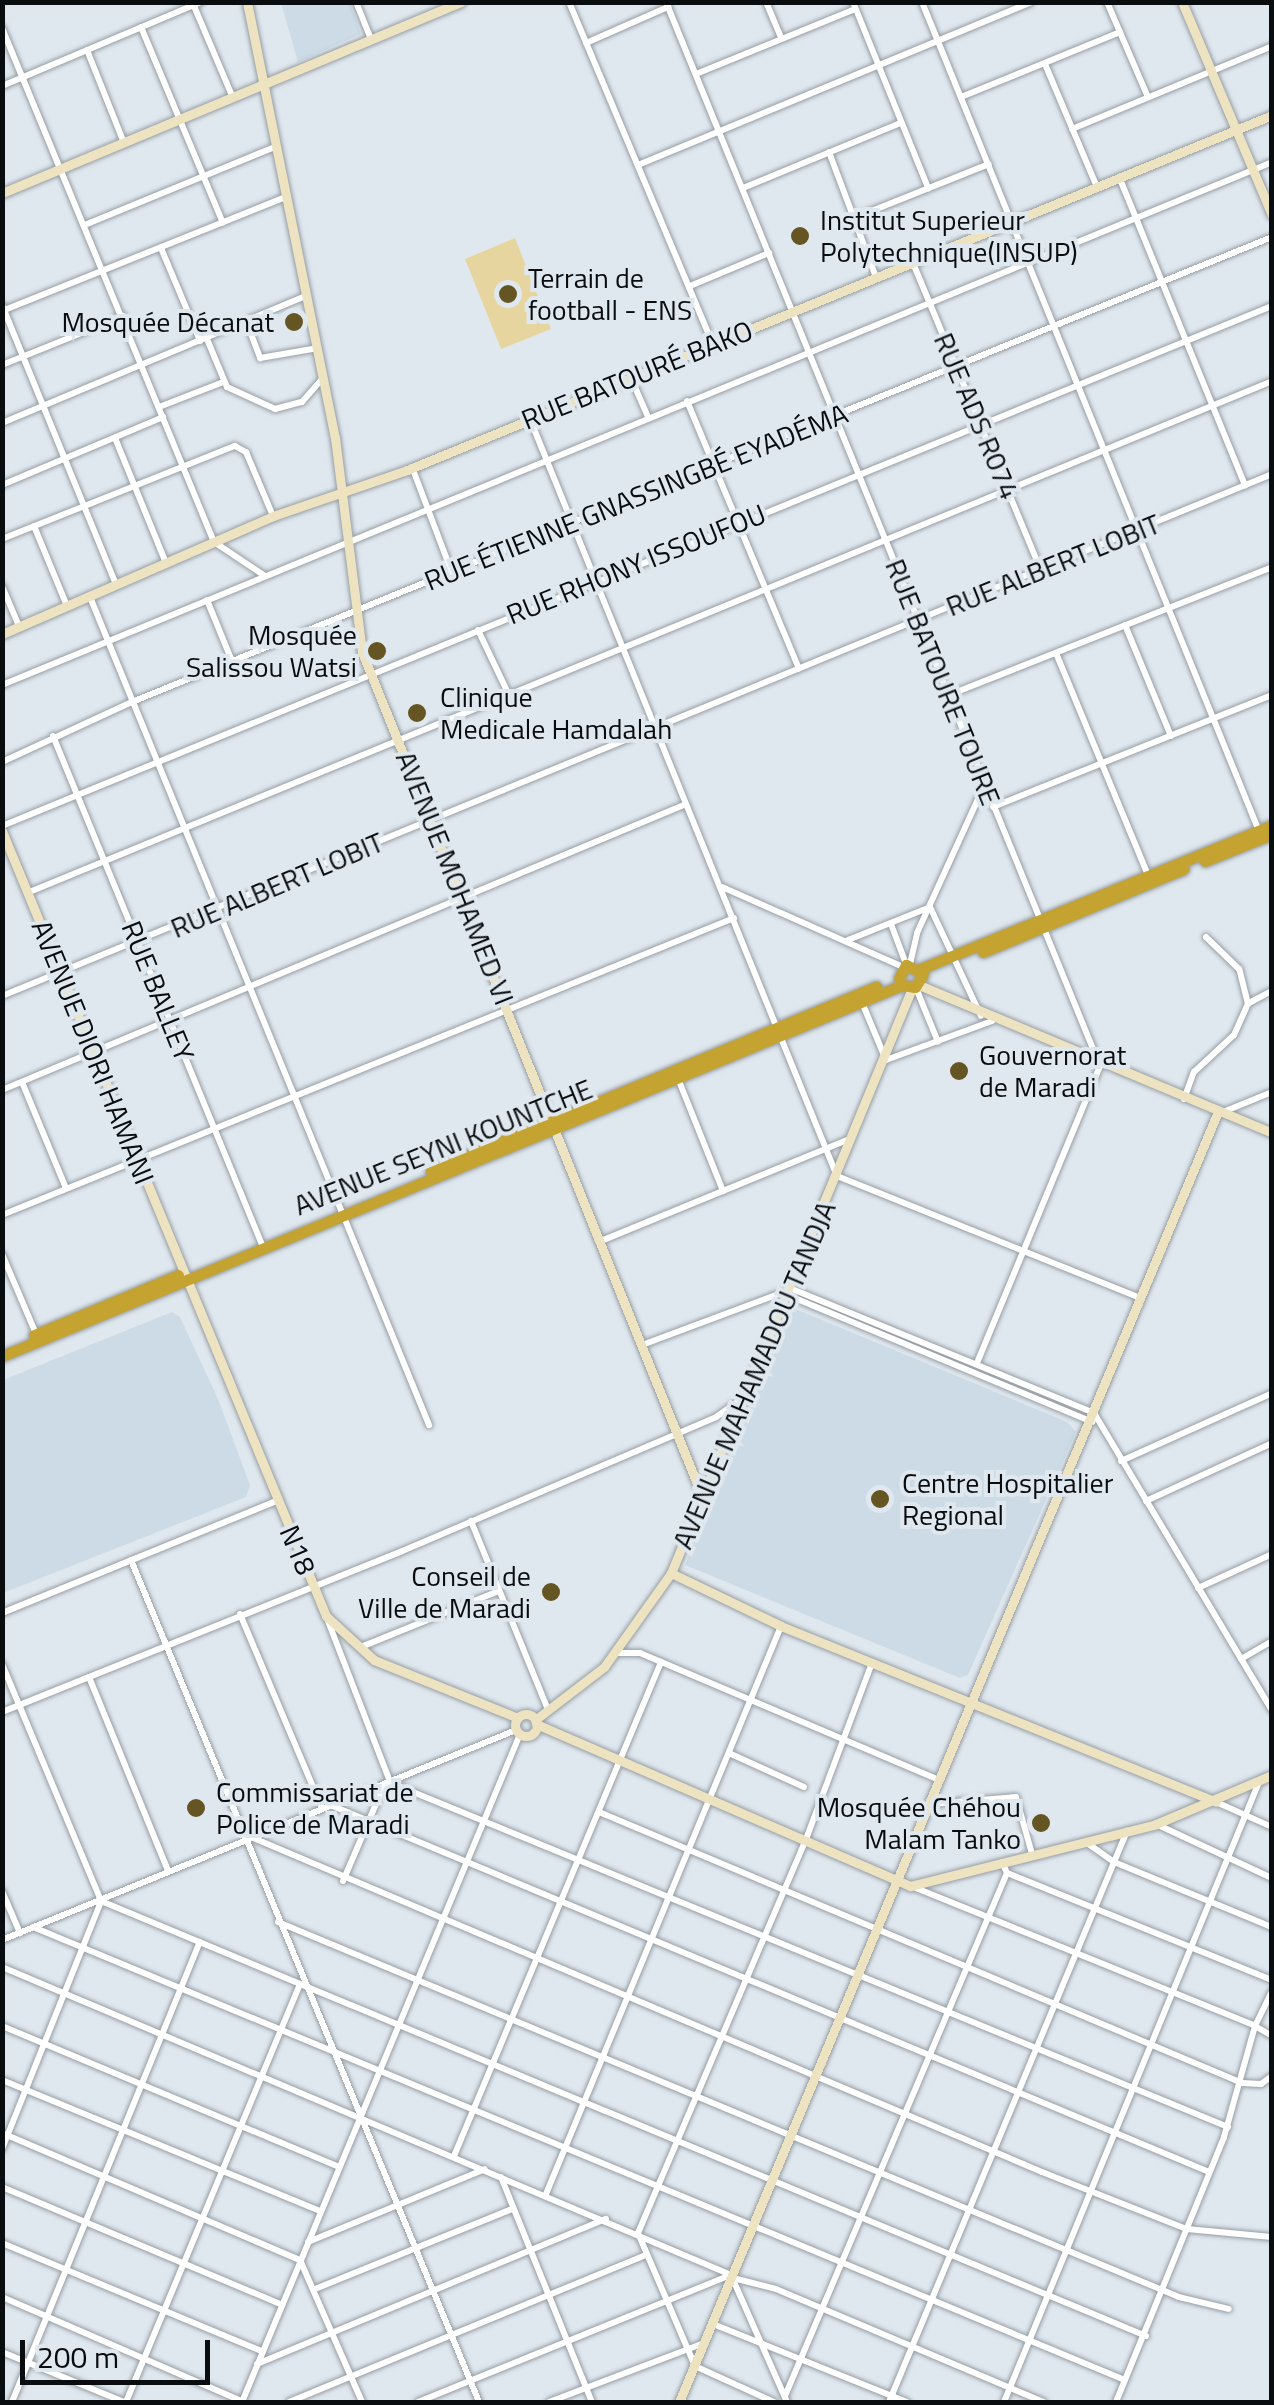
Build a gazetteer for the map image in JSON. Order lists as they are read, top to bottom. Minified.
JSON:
{"streets":{"highway":["AVENUE SEYNI KOUNTCHE"],"street":["RUE BATOURÉ BAKO","RUE ADS R074","RUE ÉTIENNE GNASSINGBÉ EYADÉMA","RUE RHONY ISSOUFOU","RUE ALBERT LOBIT","RUE BATOURE TOURE","AVENUE MOHAMED VI","RUE BALLEY","AVENUE DIORI HAMANI","AVENUE MAHAMADOU TANDJA","N18"]},"crossings":[["RUE BATOURÉ BAKO","RUE ADS R074"],["RUE BATOURÉ BAKO","RUE BATOURE TOURE"],["RUE BATOURÉ BAKO","AVENUE MOHAMED VI"],["RUE ADS R074","RUE ÉTIENNE GNASSINGBÉ EYADÉMA"],["RUE ADS R074","RUE RHONY ISSOUFOU"],["RUE ADS R074","RUE ALBERT LOBIT"],["RUE ÉTIENNE GNASSINGBÉ EYADÉMA","RUE BATOURE TOURE"],["RUE ÉTIENNE GNASSINGBÉ EYADÉMA","AVENUE MOHAMED VI"],["RUE ÉTIENNE GNASSINGBÉ EYADÉMA","RUE BALLEY"],["RUE RHONY ISSOUFOU","RUE BATOURE TOURE"],["RUE RHONY ISSOUFOU","AVENUE MOHAMED VI"],["RUE RHONY ISSOUFOU","RUE BALLEY"],["RUE RHONY ISSOUFOU","AVENUE DIORI HAMANI"],["RUE ALBERT LOBIT","RUE BATOURE TOURE"],["RUE ALBERT LOBIT","AVENUE MOHAMED VI"],["RUE ALBERT LOBIT","RUE BALLEY"],["RUE ALBERT LOBIT","AVENUE DIORI HAMANI"],["RUE BATOURE TOURE","AVENUE SEYNI KOUNTCHE"],["AVENUE MOHAMED VI","AVENUE SEYNI KOUNTCHE"],["AVENUE MOHAMED VI","AVENUE MAHAMADOU TANDJA"],["RUE BALLEY","AVENUE SEYNI KOUNTCHE"],["AVENUE DIORI HAMANI","AVENUE SEYNI KOUNTCHE"],["AVENUE DIORI HAMANI","N18"],["AVENUE SEYNI KOUNTCHE","AVENUE MAHAMADOU TANDJA"],["AVENUE SEYNI KOUNTCHE","N18"],["AVENUE MAHAMADOU TANDJA","N18"]],"places":["Institut Superieur Polytechnique(INSUP)","Terrain de football - ENS","Mosquée Décanat","Mosquée Salissou Watsi","Clinique Medicale Hamdalah","Gouvernorat de Maradi","Centre Hospitalier Regional","Conseil de Ville de Maradi","Commissariat de Police de Maradi","Mosquée Chéhou Malam Tanko"],"scale_bar":"200 m"}
